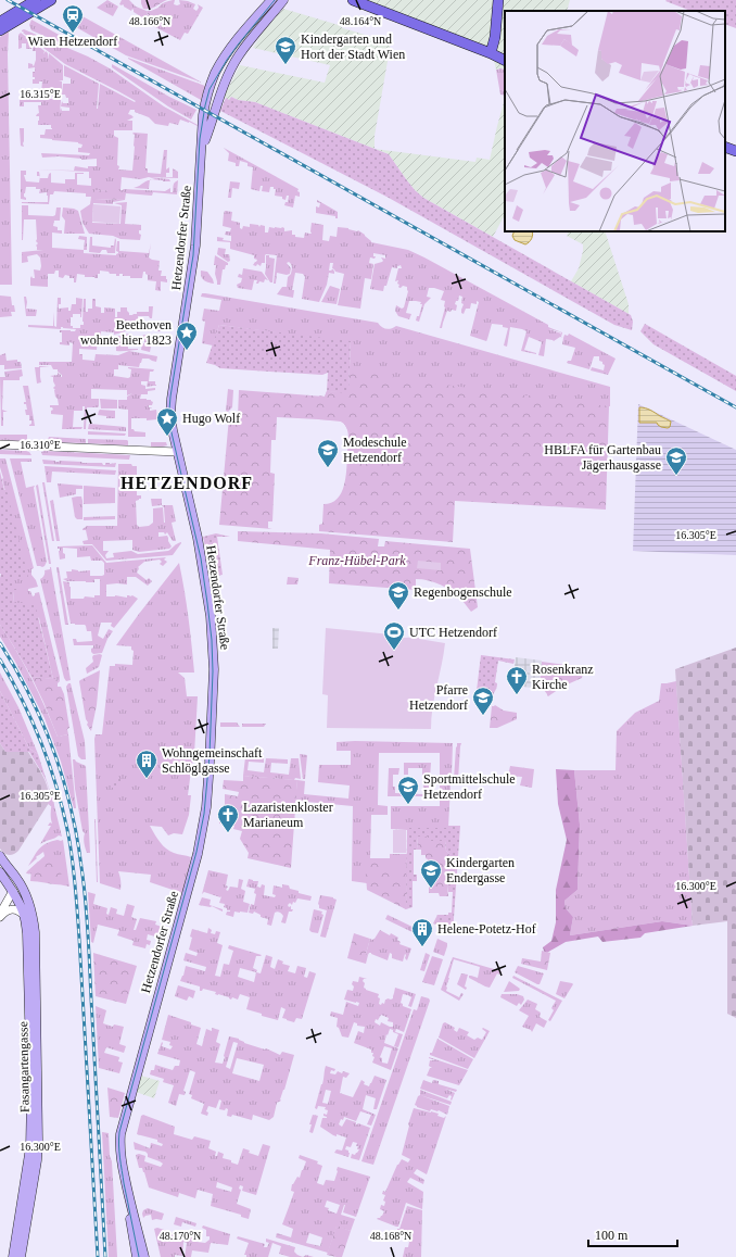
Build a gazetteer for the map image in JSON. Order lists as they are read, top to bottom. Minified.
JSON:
{"streets":{"main road":["Hetzendorfer Straße","Fasangartengasse"]},"districts":["HETZENDORF"],"parks":["Franz-Hübel-Park"],"places":{"station":["Wien Hetzendorf"],"school or university":["Kindergarten und Hort der Stadt Wien","Modeschule Hetzendorf","HBLFA für Gartenbau Jägerhausgasse","Regenbogenschule","Pfarre Hetzendorf","Sportmittelschule Hetzendorf","Kindergarten Endergasse"],"place":["Beethoven wohnte hier 1823","Hugo Wolf"],"sports":["UTC Hetzendorf"],"church":["Rosenkranz Kirche","Lazaristenkloster Marianeum"],"building":["Wohngemeinschaft Schlöglgasse","Helene-Potetz-Hof"]},"scale_bar":"100 m","coordinates":["48.166°N","48.164°N","16.315°E","16.310°E","16.305°E","16.300°E","48.170°N","48.168°N"]}
